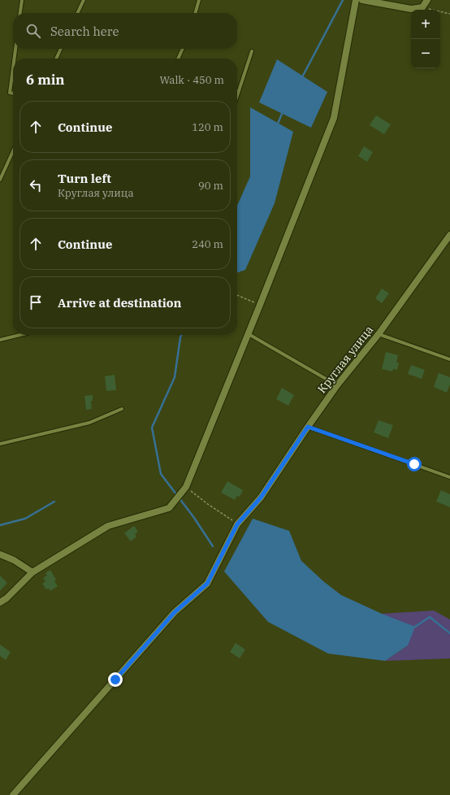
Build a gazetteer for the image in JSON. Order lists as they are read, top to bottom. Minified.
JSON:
{"streets":{"street":["Круглая улица"]},"page":{"map_buttons":["+","−"],"search":"Search here","heading":["6 min","Walk · 450 m"],"list":[["Continue","120 m"],["Turn left","Круглая улица","90 m"],["Continue","240 m"],"Arrive at destination"]}}
